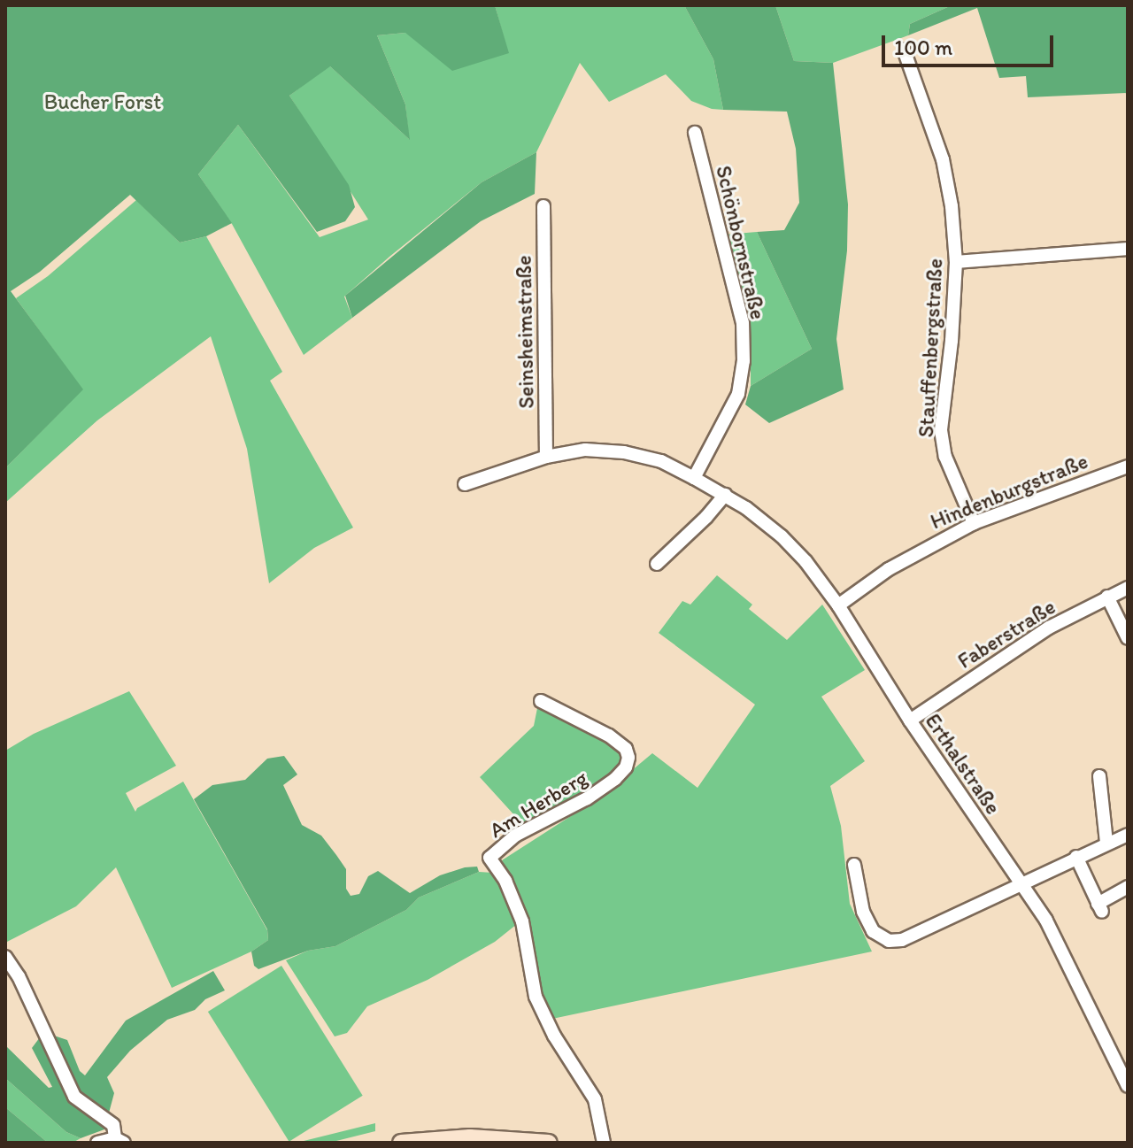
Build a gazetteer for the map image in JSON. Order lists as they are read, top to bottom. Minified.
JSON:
{"streets":{"street":["Schönbornstraße","Seinsheimstraße","Stauffenbergstraße","Hindenburgstraße","Faberstraße","Erthalstraße","Am Herberg"]},"crossings":[["Schönbornstraße","Erthalstraße"],["Seinsheimstraße","Erthalstraße"],["Stauffenbergstraße","Hindenburgstraße"],["Hindenburgstraße","Erthalstraße"],["Faberstraße","Erthalstraße"]],"parks":["Bucher Forst"],"scale_bar":"100 m"}
